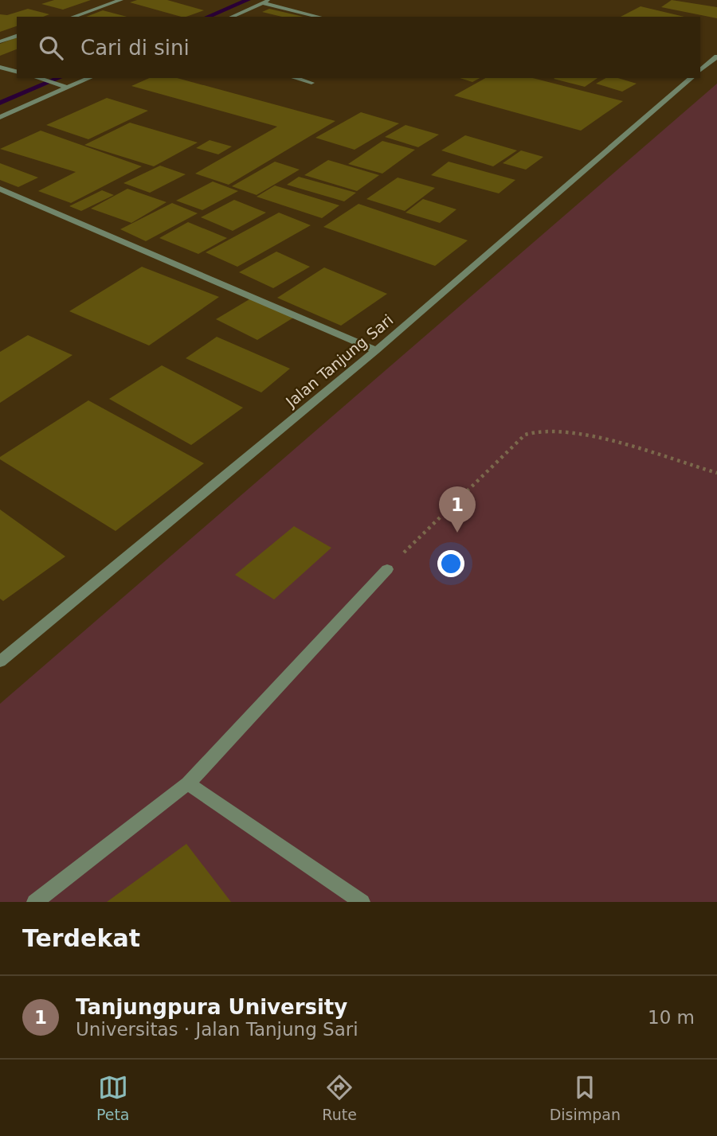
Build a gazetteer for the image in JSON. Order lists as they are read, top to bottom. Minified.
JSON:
{"streets":{"street":["Jalan Tanjung Sari"]},"page":{"search":"Cari di sini","pins":"1","heading":"Terdekat","list":[{"mark":"1","name":"Tanjungpura University","note":"Universitas · Jalan Tanjung Sari","value":"10 m"}],"nav":["Peta","Rute","Disimpan"]}}
